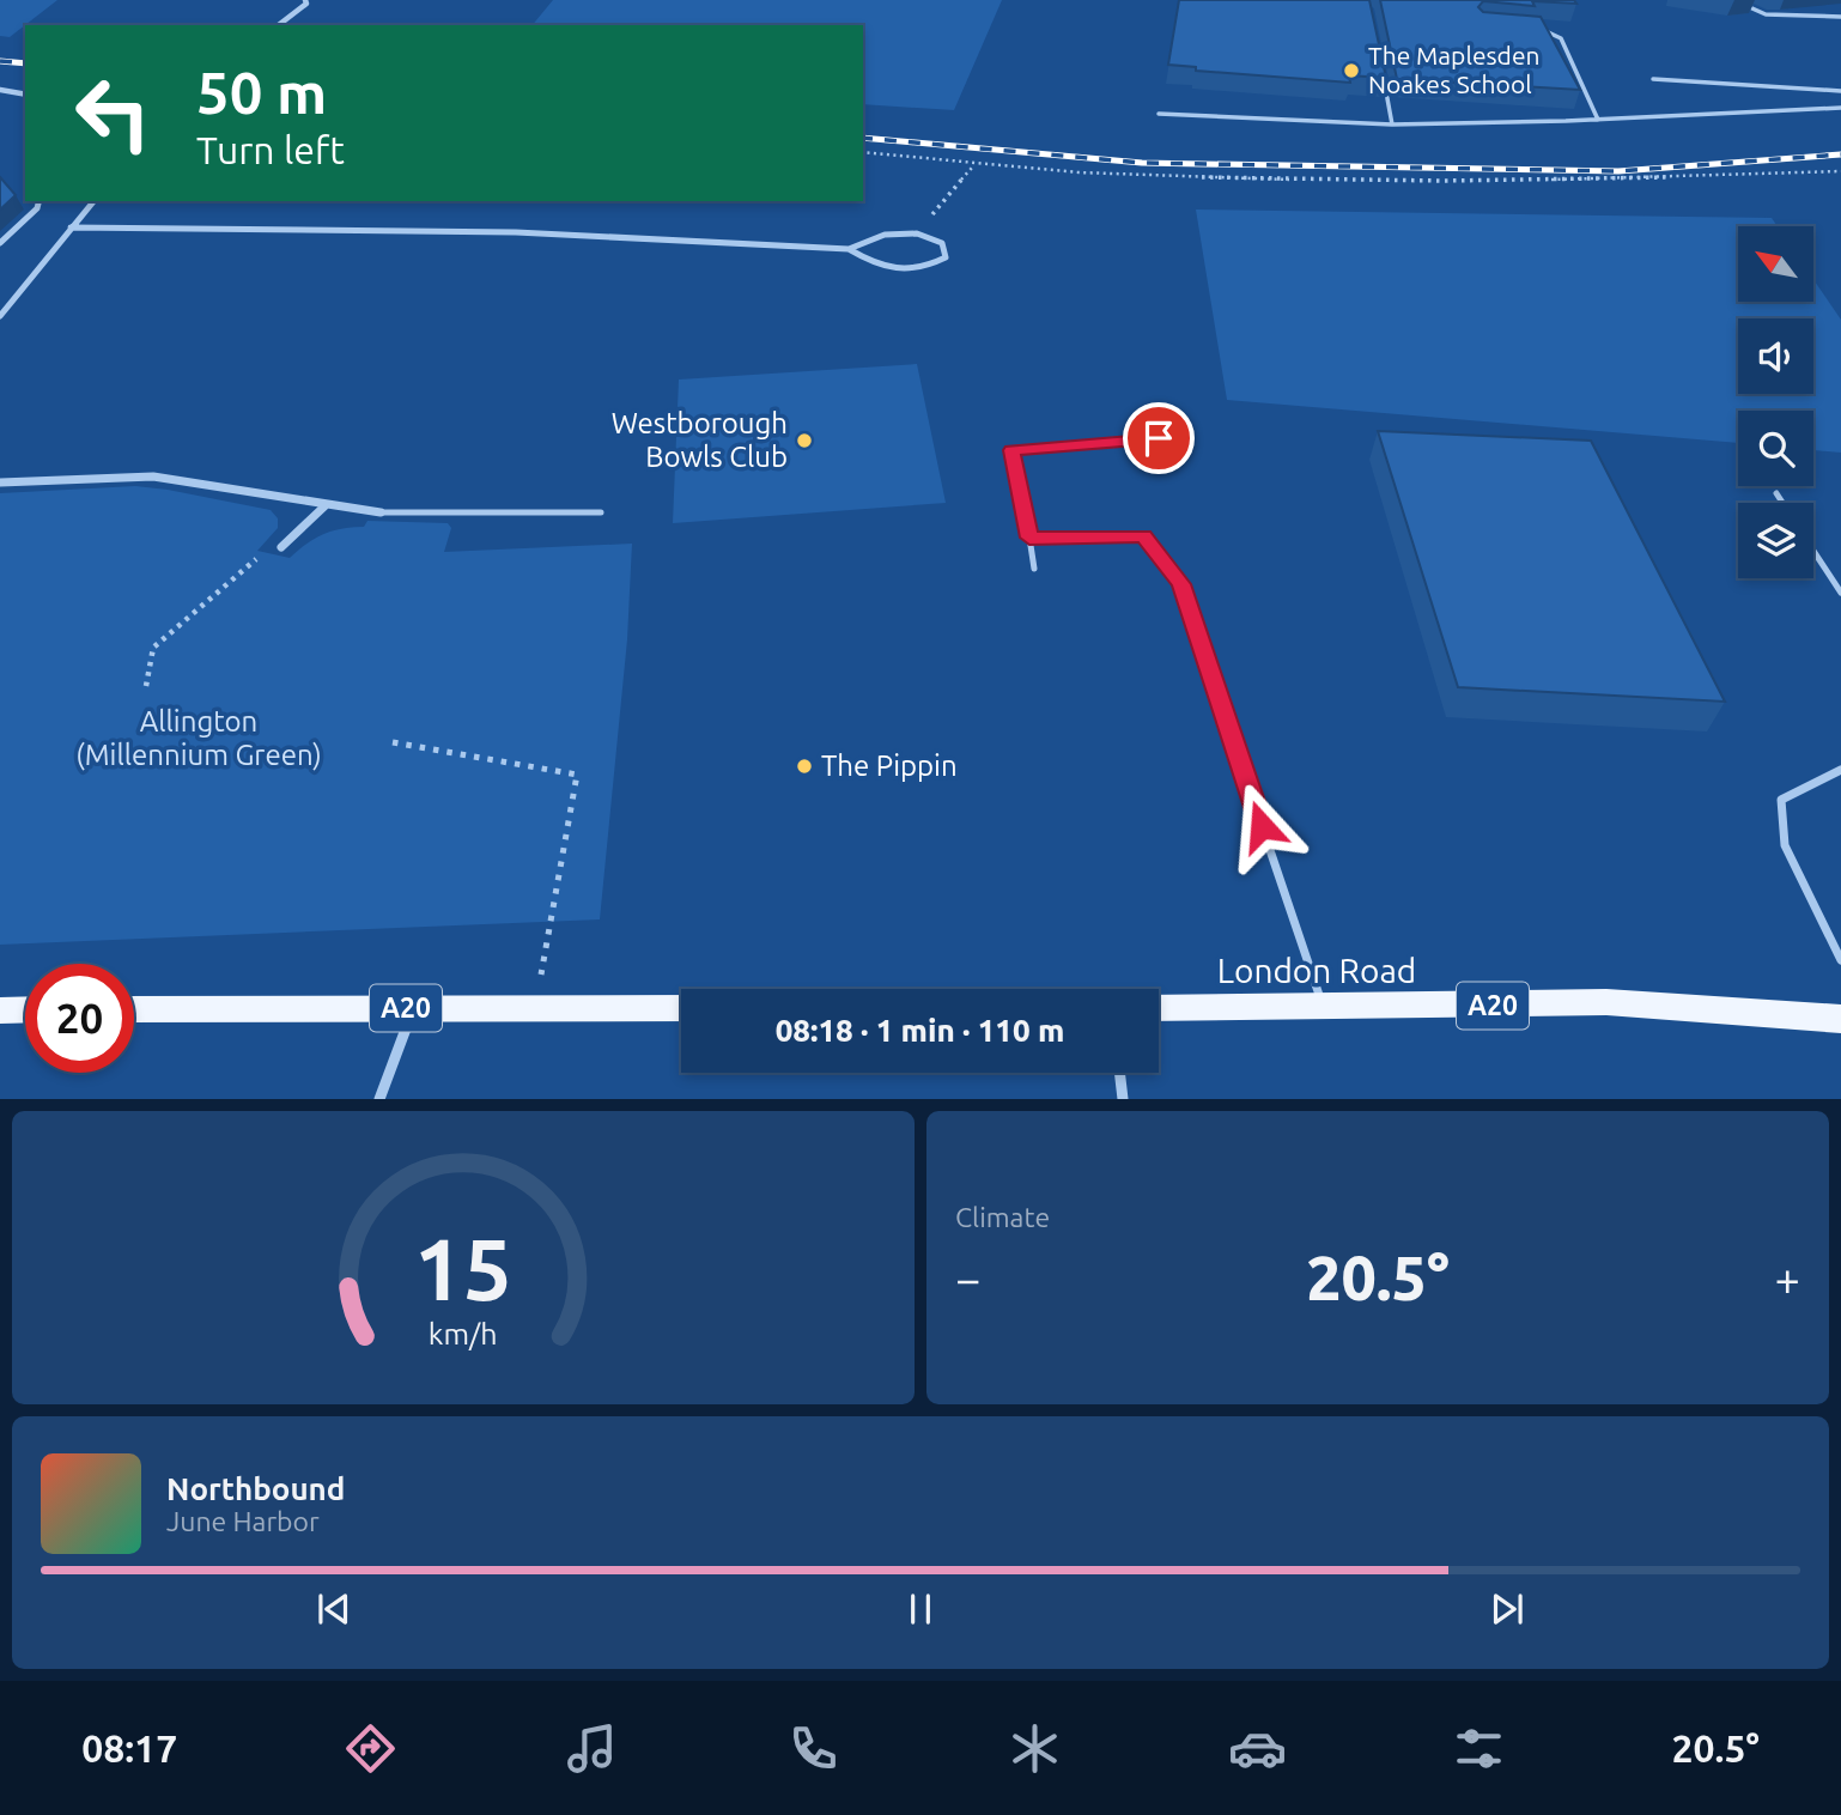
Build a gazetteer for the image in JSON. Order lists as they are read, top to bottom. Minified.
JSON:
{"streets":{"main road":["London Road","A20"]},"parks":["Allington (Millennium Green)"],"places":["The Maplesden Noakes School","Westborough Bowls Club","The Pippin"],"north":"top left","page":{"turn":["50 m","Turn left"],"limit":"20","trip":"08:18 · 1 min · 110 m","tile":"Climate","heat":["−","20.5°","+"],"song":["Northbound","June Harbor"],"tabs":["08:17","20.5°"],"gauge":["15","km/h"]}}
